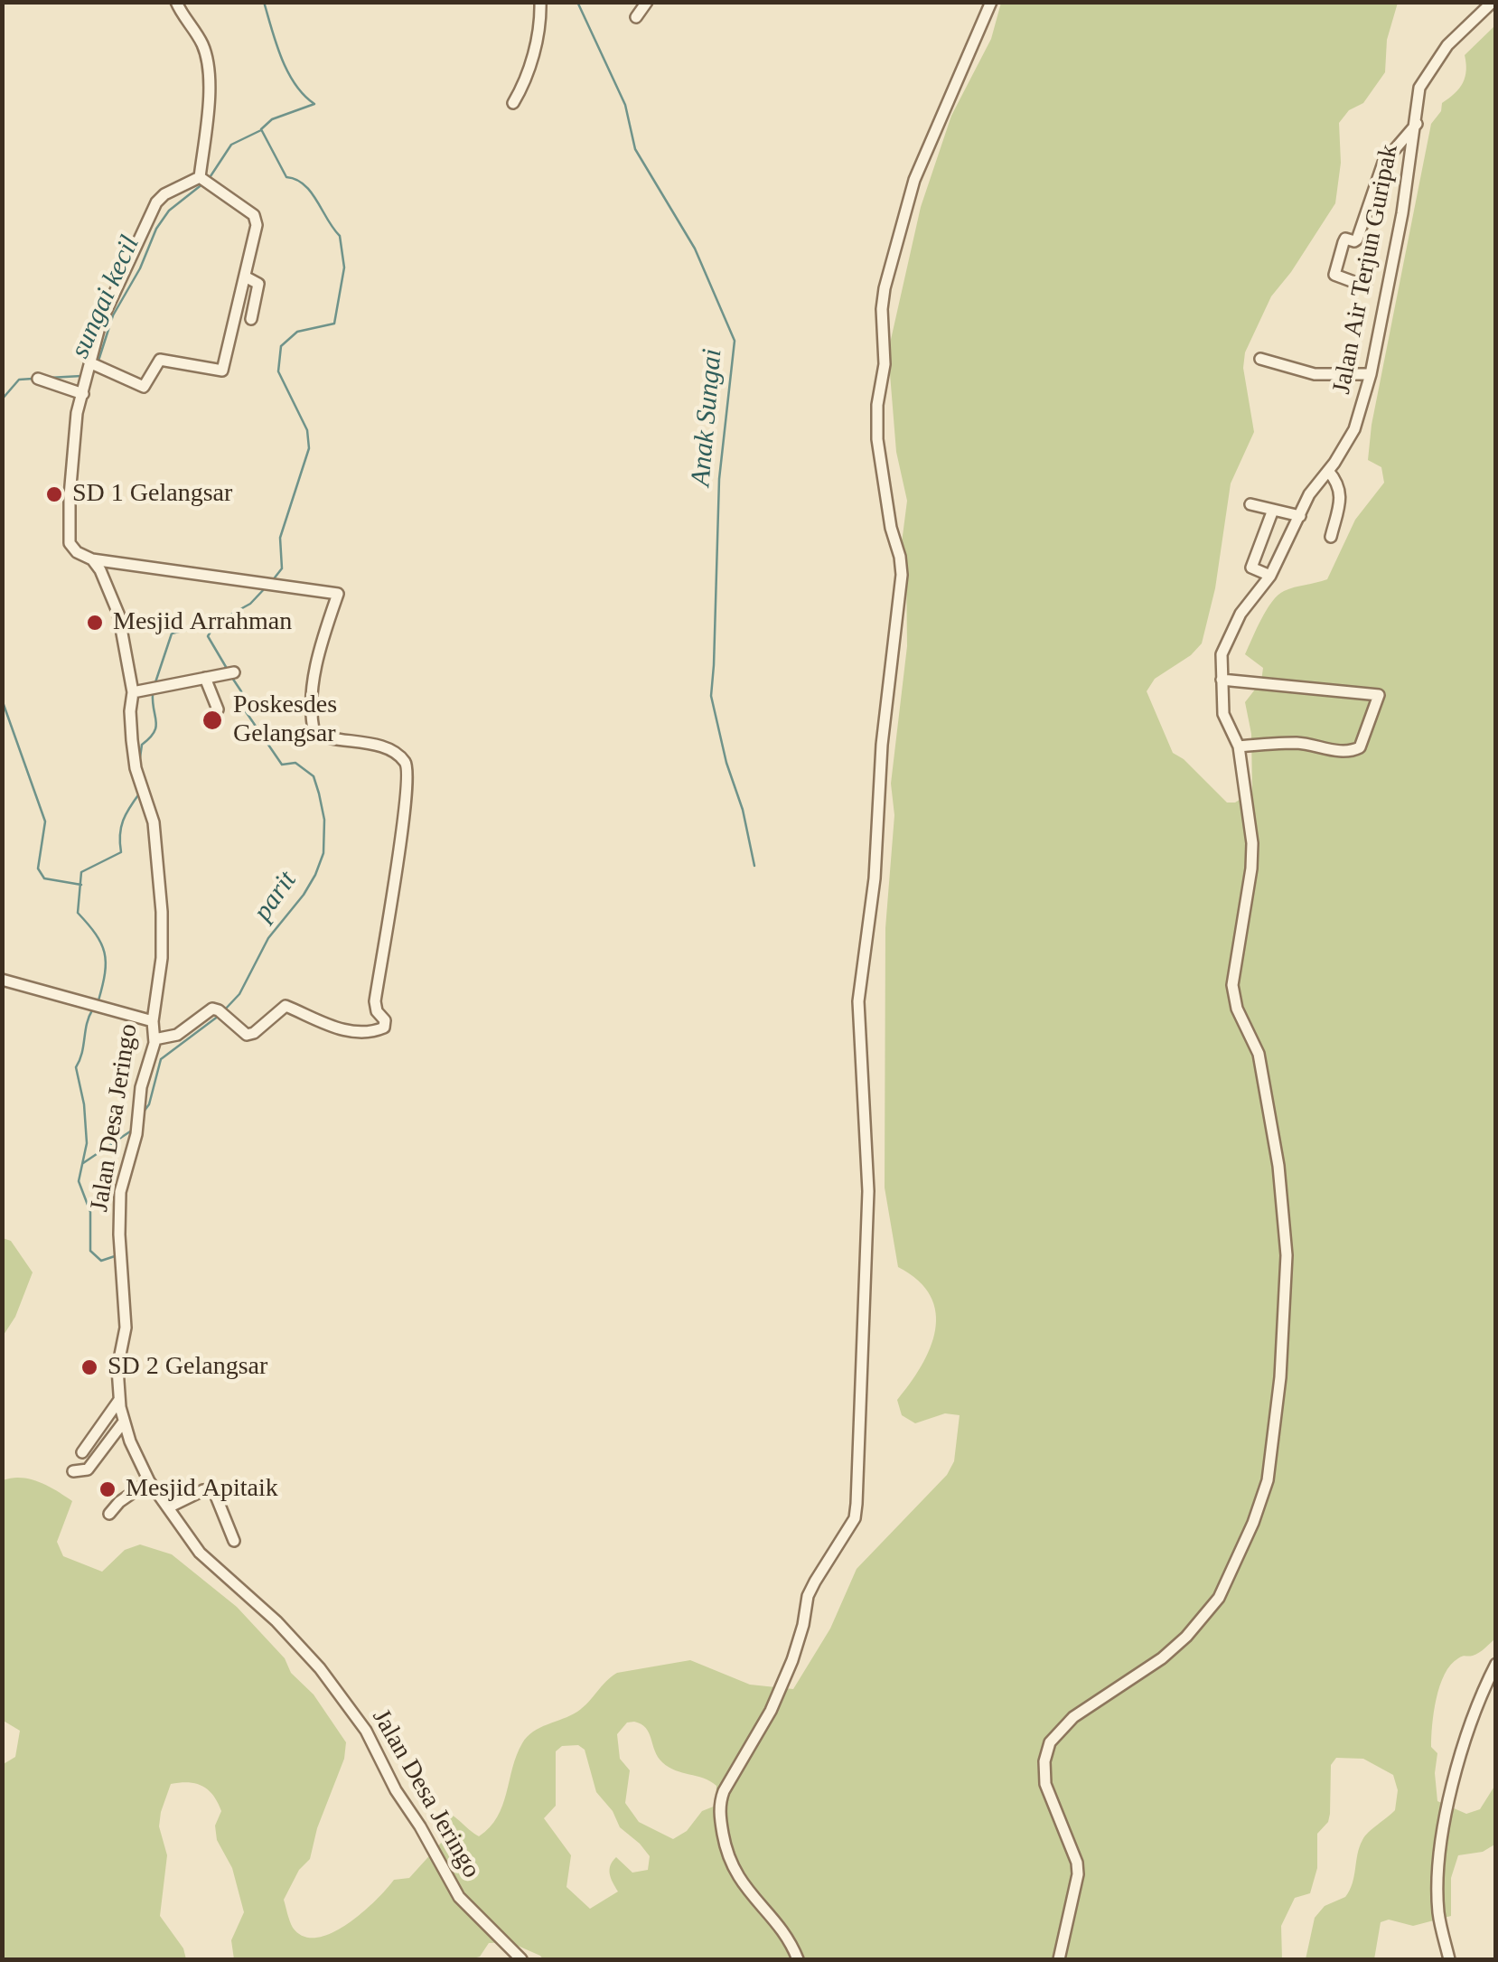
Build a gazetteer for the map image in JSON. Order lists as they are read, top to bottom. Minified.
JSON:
{"streets":{"street":["Jalan Air Terjun Guripak","Jalan Desa Jeringo"]},"water":["sungai kecil","Anak Sungai","parit"],"places":["SD 1 Gelangsar","Mesjid Arrahman","Poskesdes Gelangsar","SD 2 Gelangsar","Mesjid Apitaik"]}
